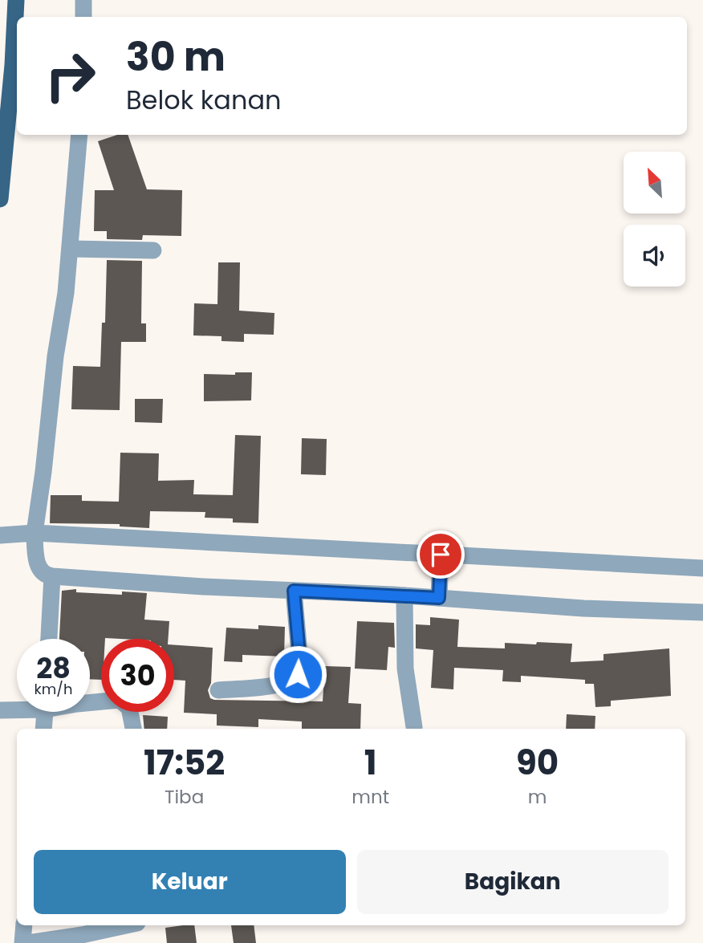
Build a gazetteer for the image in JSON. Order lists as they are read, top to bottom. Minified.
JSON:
{"north":"top left","page":{"turn":["30 m","Belok kanan"],"speed":"28 km/h","limit":"30","eta":["17:52","Tiba","1","mnt","90","m"],"buttons":["Keluar","Bagikan"]}}
